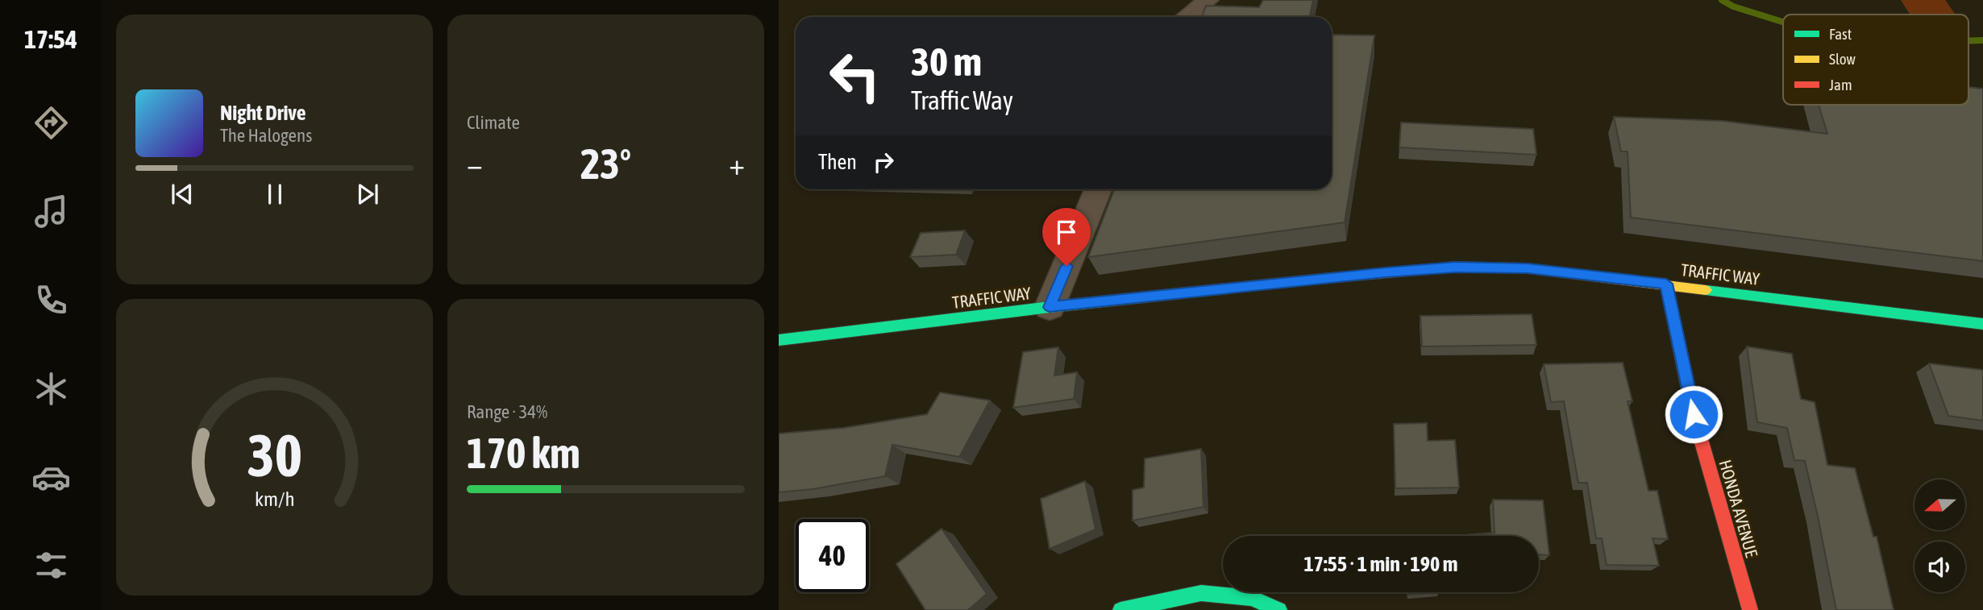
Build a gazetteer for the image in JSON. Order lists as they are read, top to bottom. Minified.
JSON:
{"streets":{"street":["TRAFFIC WAY","HONDA AVENUE"]},"crossings":[["TRAFFIC WAY","HONDA AVENUE"]],"legend":["Fast","Slow","Jam"],"north":"left","page":{"tabs":"17:54","tile":["Climate",["Range · 34%","170 km"]],"turn":["30 m","Traffic Way"],"song":["Night Drive","The Halogens"],"then":"Then","heat":["−","23°","+"],"limit":"40","trip":"17:55 · 1 min · 190 m","gauge":["30","km/h"]}}
